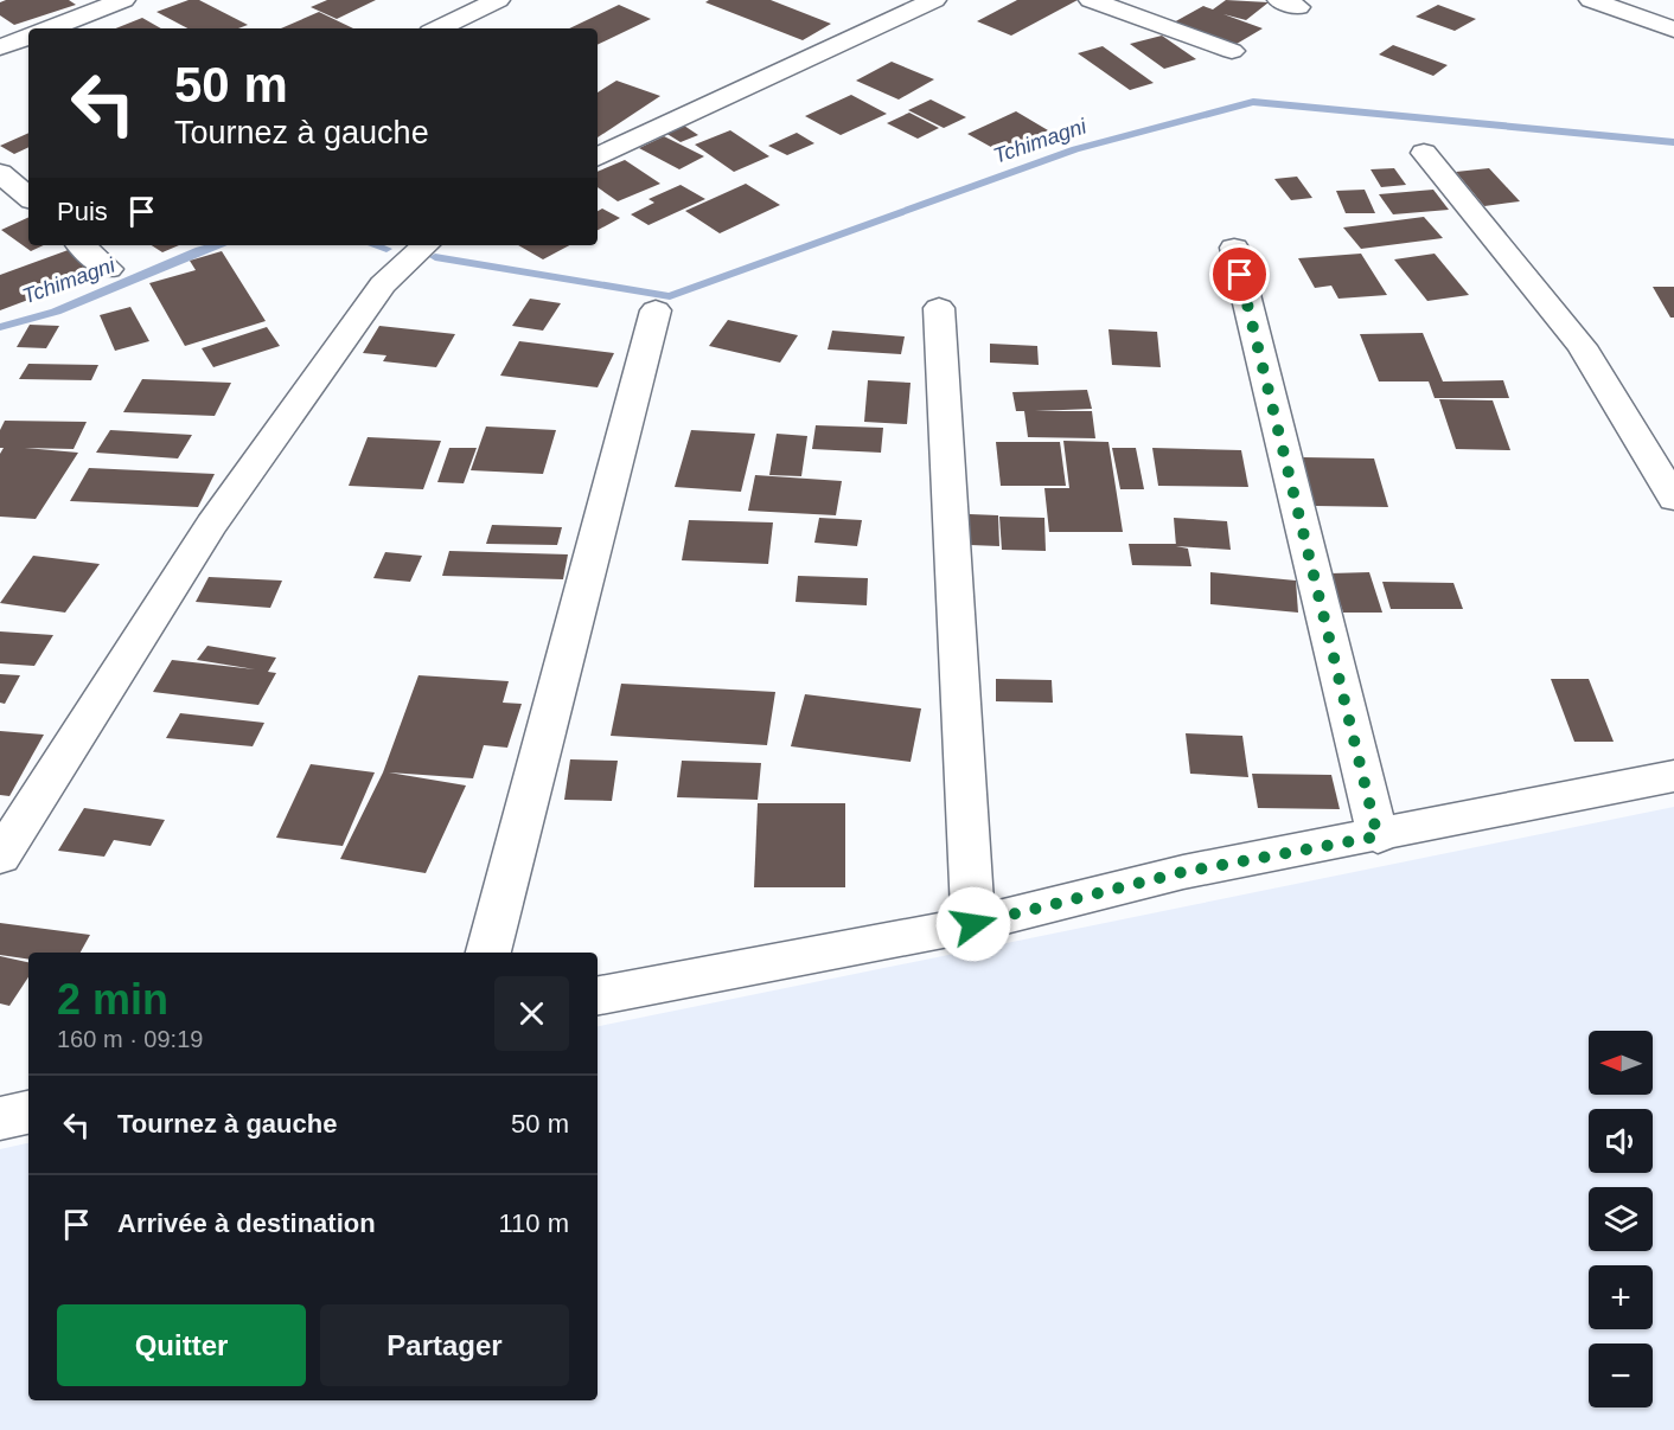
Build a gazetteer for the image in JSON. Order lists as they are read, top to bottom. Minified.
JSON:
{"water":["Tchimagni"],"north":"left","page":{"turn":["50 m","Tournez à gauche"],"then":"Puis","heading":["2 min","160 m · 09:19"],"map_buttons":["+","−"],"list":[{"name":"Tournez à gauche","value":"50 m"},{"name":"Arrivée à destination","value":"110 m"}],"buttons":["Quitter","Partager"]}}
